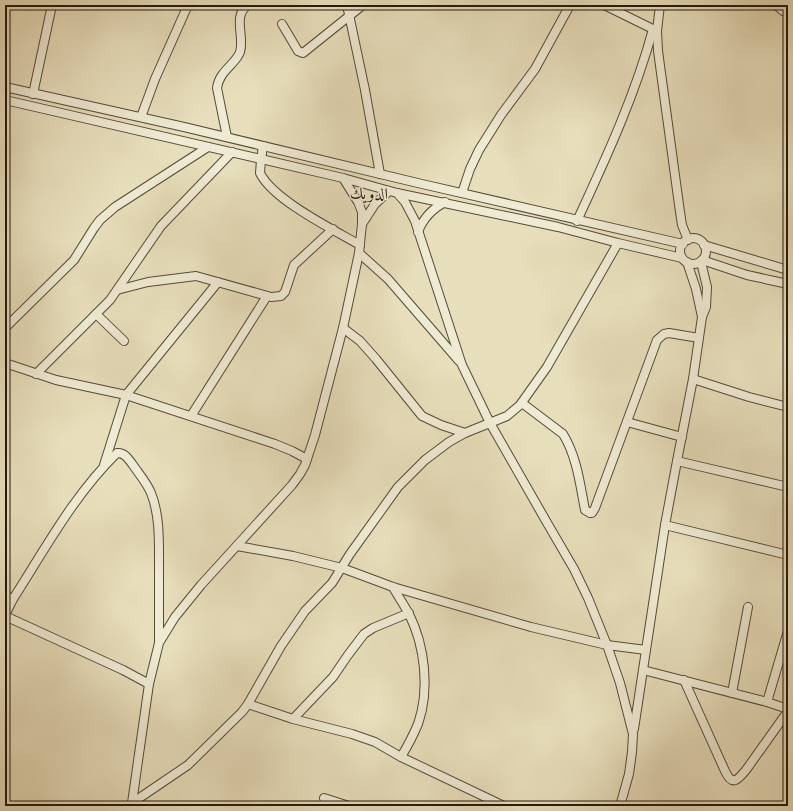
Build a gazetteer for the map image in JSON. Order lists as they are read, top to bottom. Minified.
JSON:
{"districts":["الدويك"]}
